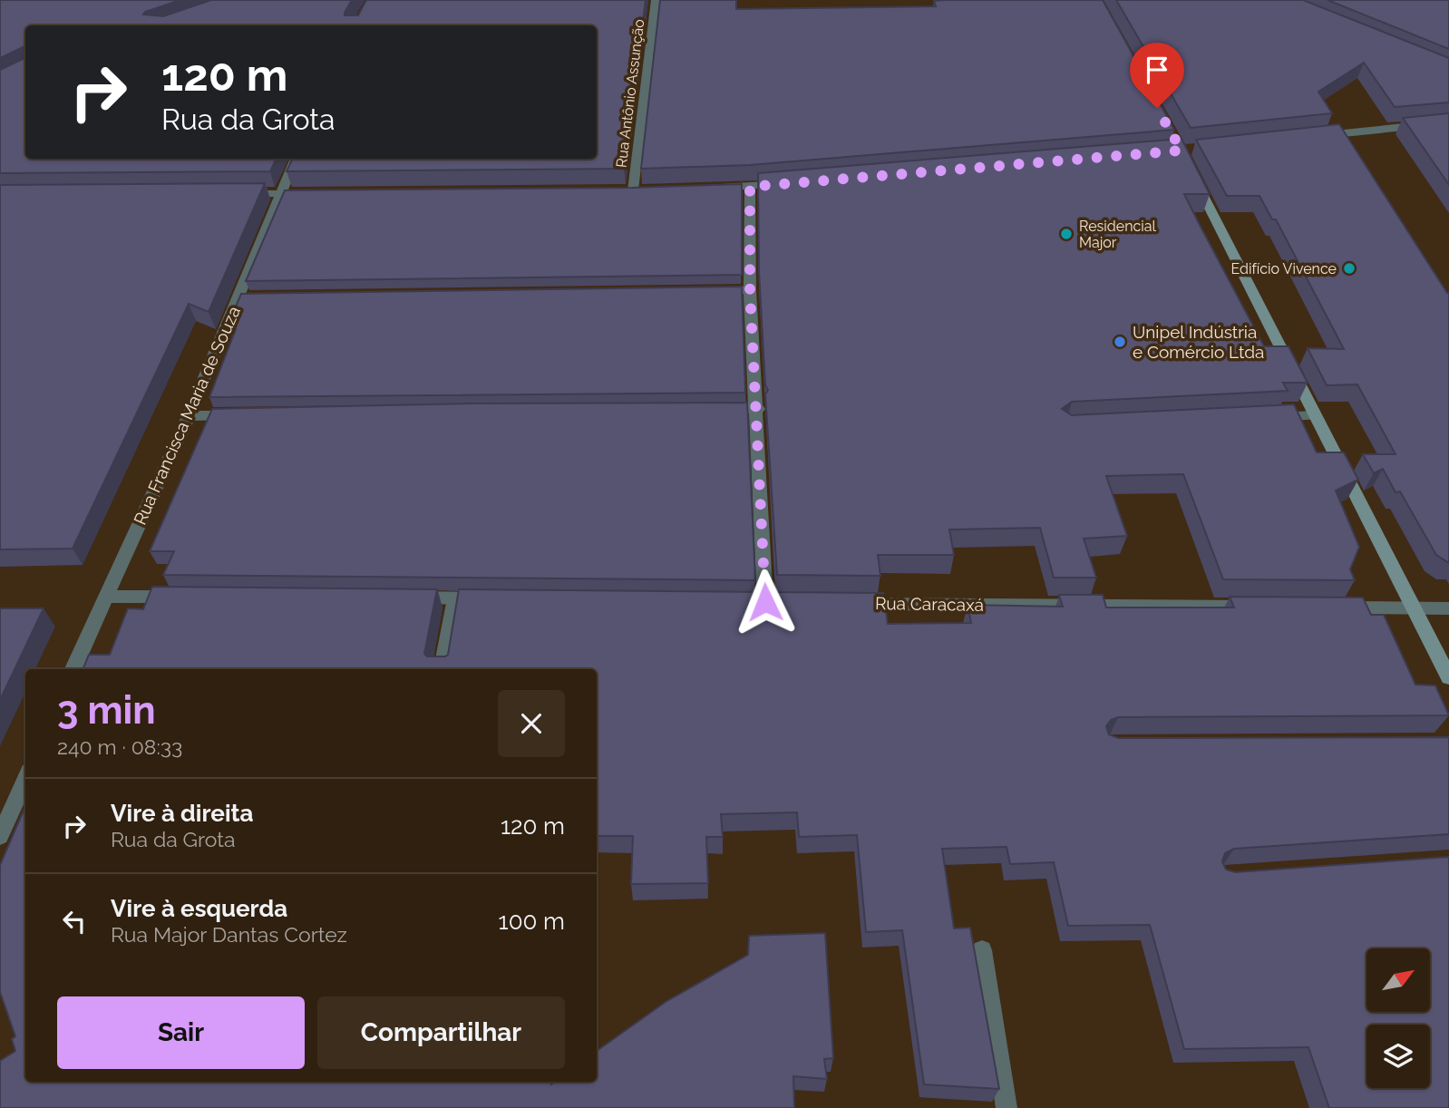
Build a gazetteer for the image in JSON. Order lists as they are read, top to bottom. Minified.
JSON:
{"streets":{"street":["Rua Antônio Assunção","Rua Francisca Maria de Souza","Rua Caracaxá"]},"places":["Residencial Major","Edifício Vivence","Unipel Indústria e Comércio Ltda"],"north":"top right","page":{"turn":["120 m","Rua da Grota"],"heading":["3 min","240 m · 08:33"],"list":[{"name":"Vire à direita","note":"Rua da Grota","value":"120 m"},{"name":"Vire à esquerda","note":"Rua Major Dantas Cortez","value":"100 m"}],"buttons":["Sair","Compartilhar"]}}
